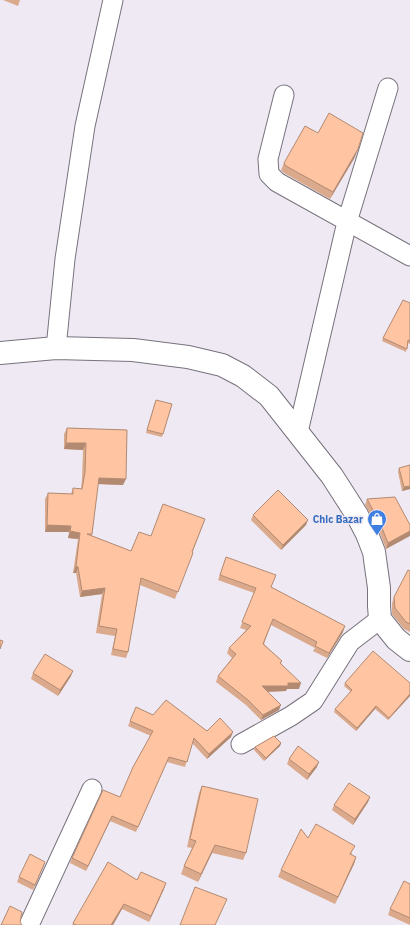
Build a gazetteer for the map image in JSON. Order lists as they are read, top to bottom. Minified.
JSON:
{"places":{"shop":["Chic Bazar"]}}
